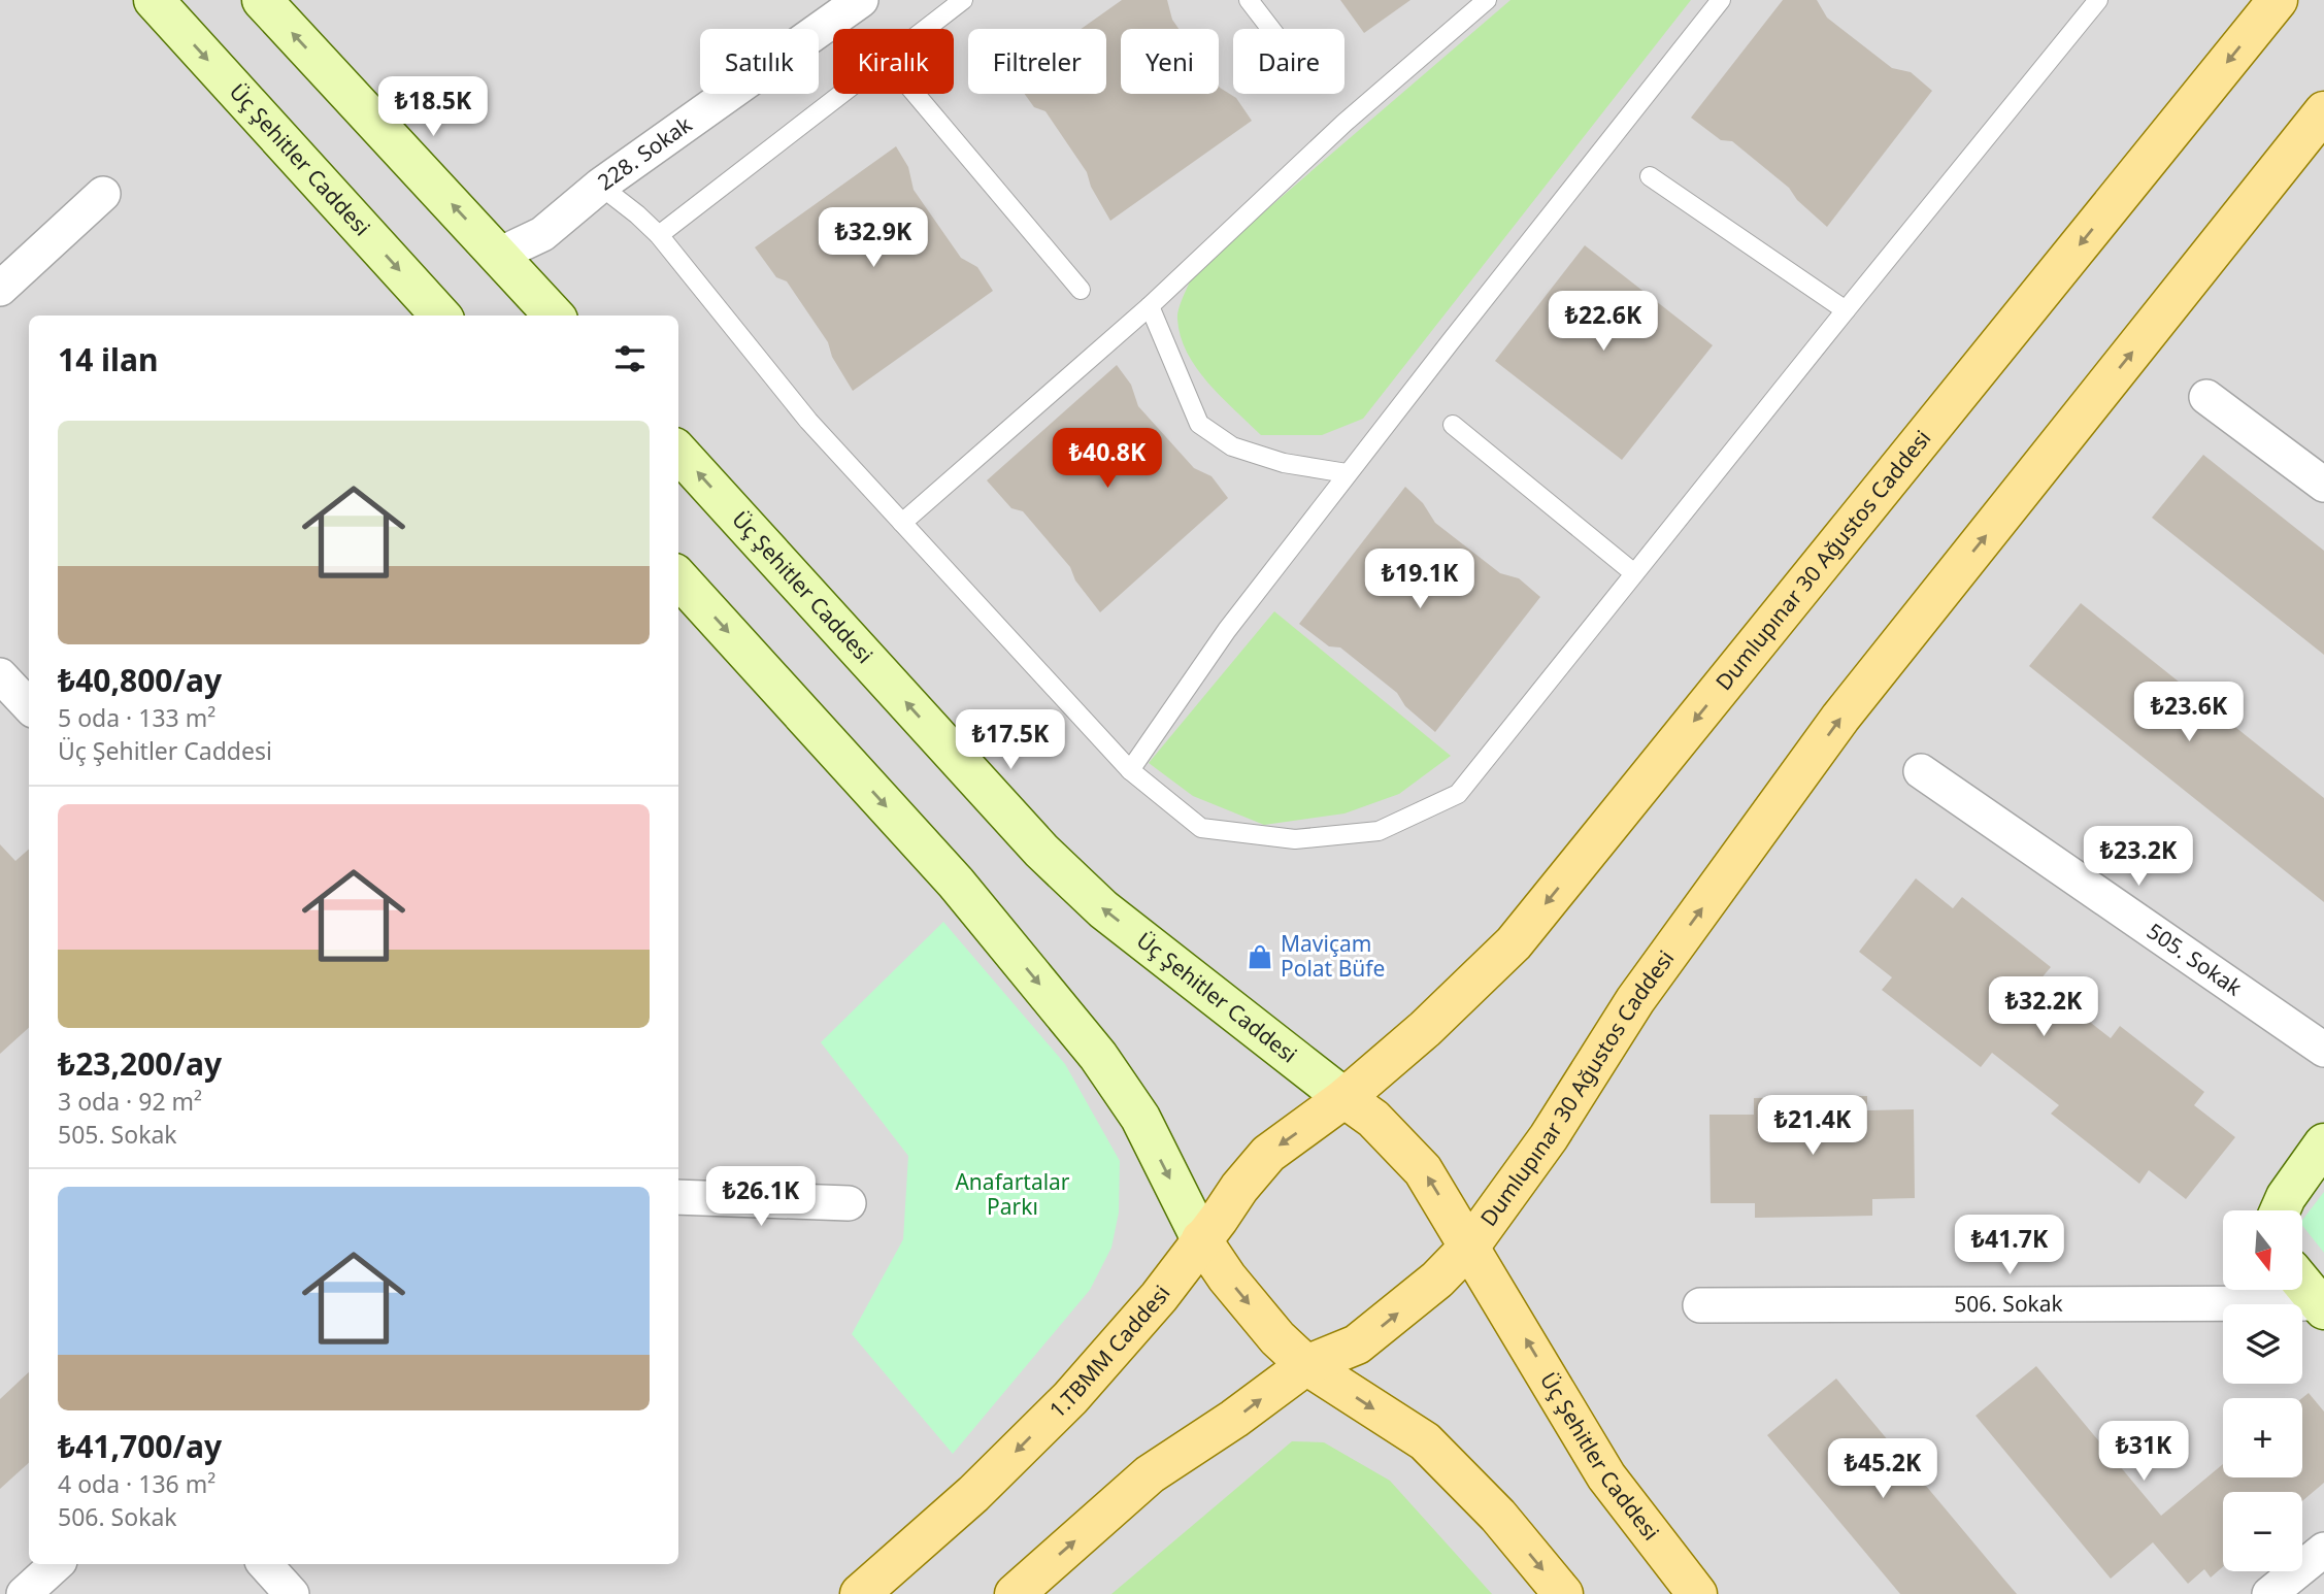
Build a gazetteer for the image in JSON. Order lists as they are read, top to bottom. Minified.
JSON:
{"streets":{"main road":["Üç Şehitler Caddesi","Dumlupınar 30 Ağustos Caddesi","1.TBMM Caddesi"],"street":["228. Sokak","505. Sokak","506. Sokak"]},"crossings":[["Üç Şehitler Caddesi","Dumlupınar 30 Ağustos Caddesi"],["Üç Şehitler Caddesi","1.TBMM Caddesi"],["Dumlupınar 30 Ağustos Caddesi","1.TBMM Caddesi"]],"parks":["Anafartalar Parkı"],"places":{"shop":["Maviçam Polat Büfe"]},"north":"bottom","page":{"chip":["Satılık","Kiralık","Filtreler","Yeni","Daire"],"price":["₺18.5K","₺32.9K","₺22.6K","₺40.8K","₺19.1K","₺23.6K","₺17.5K","₺23.2K","₺32.2K","₺21.4K","₺26.1K","₺41.7K","₺31K","₺45.2K"],"heading":"14 ilan","list":[{"name":"₺40,800/ay","note":"5 oda · 133 m² · Üç Şehitler Caddesi"},{"name":"₺23,200/ay","note":"3 oda · 92 m² · 505. Sokak"},{"name":"₺41,700/ay","note":"4 oda · 136 m² · 506. Sokak"}],"map_buttons":["+","−"]}}
